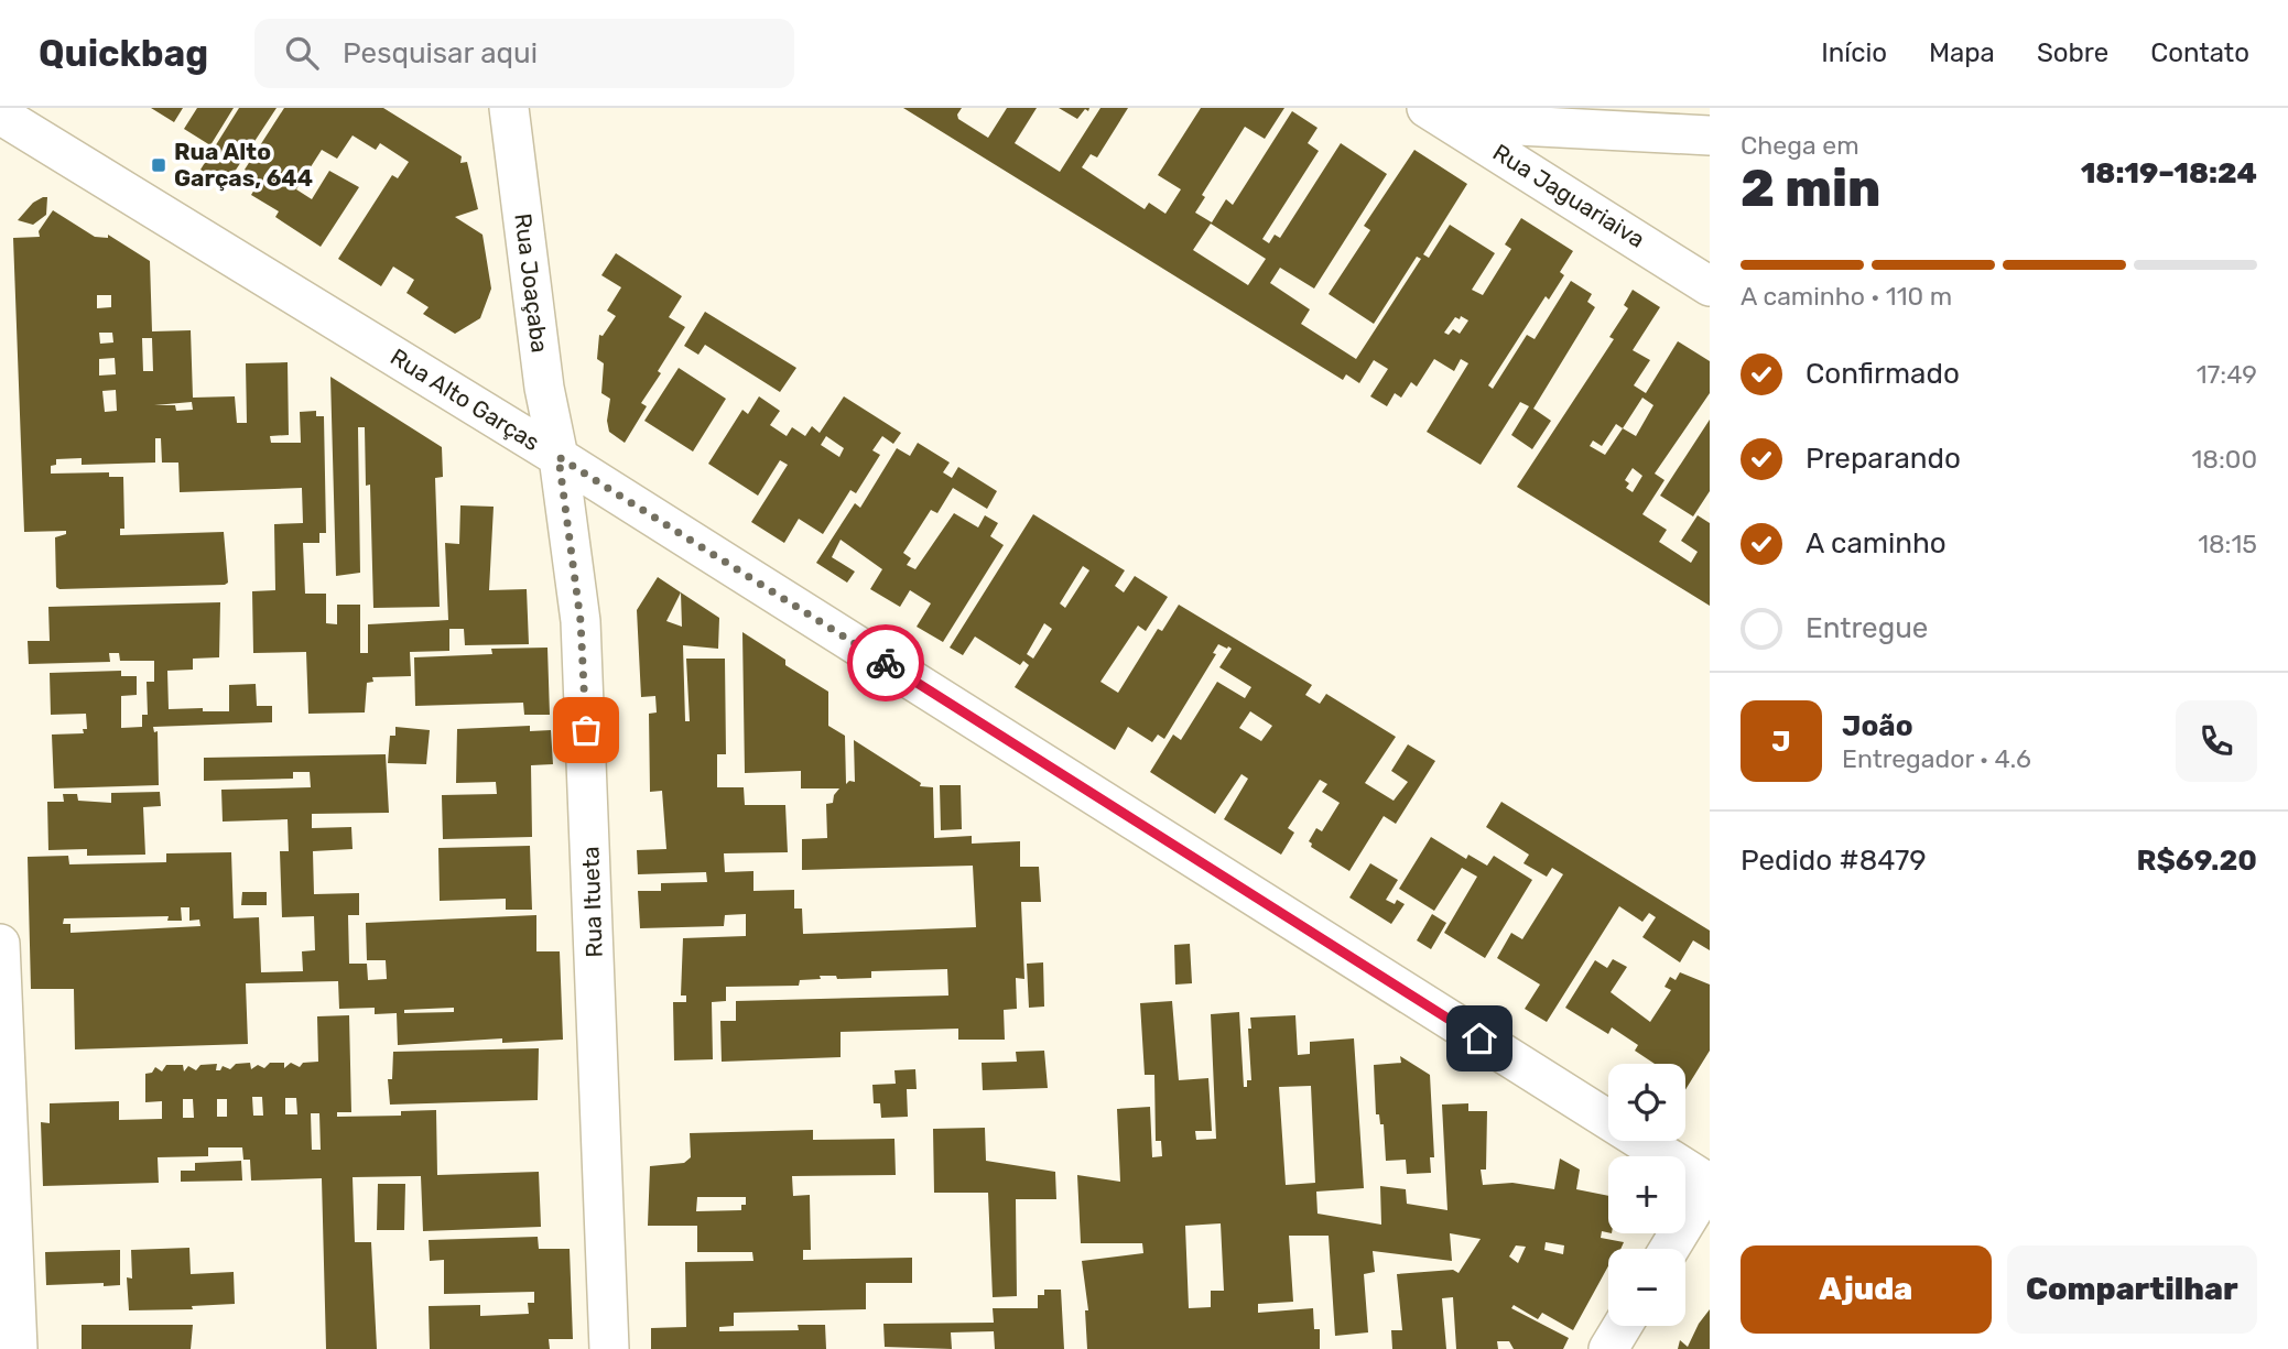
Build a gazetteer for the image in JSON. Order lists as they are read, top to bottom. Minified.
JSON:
{"streets":{"street":["Rua Jaguariaiva","Rua Joaçaba","Rua Alto Garças","Rua Itueta"]},"crossings":[["Rua Joaçaba","Rua Alto Garças"],["Rua Joaçaba","Rua Itueta"],["Rua Alto Garças","Rua Itueta"]],"places":{"transit":["Rua Alto Garças, 644"]},"page":{"header":"Quickbag","search":"Pesquisar aqui","nav":["Início","Mapa","Sobre","Contato"],"heading":["2 min","Chega em","18:19–18:24"],"panel":["João","Entregador · 4.6","Pedido #8479","R$69.20"],"bar":"A caminho · 110 m","list":[["Confirmado","17:49"],["Preparando","18:00"],["A caminho","18:15"],"Entregue"],"round":"J","map_buttons":["+","−"],"buttons":["Ajuda","Compartilhar"]}}
